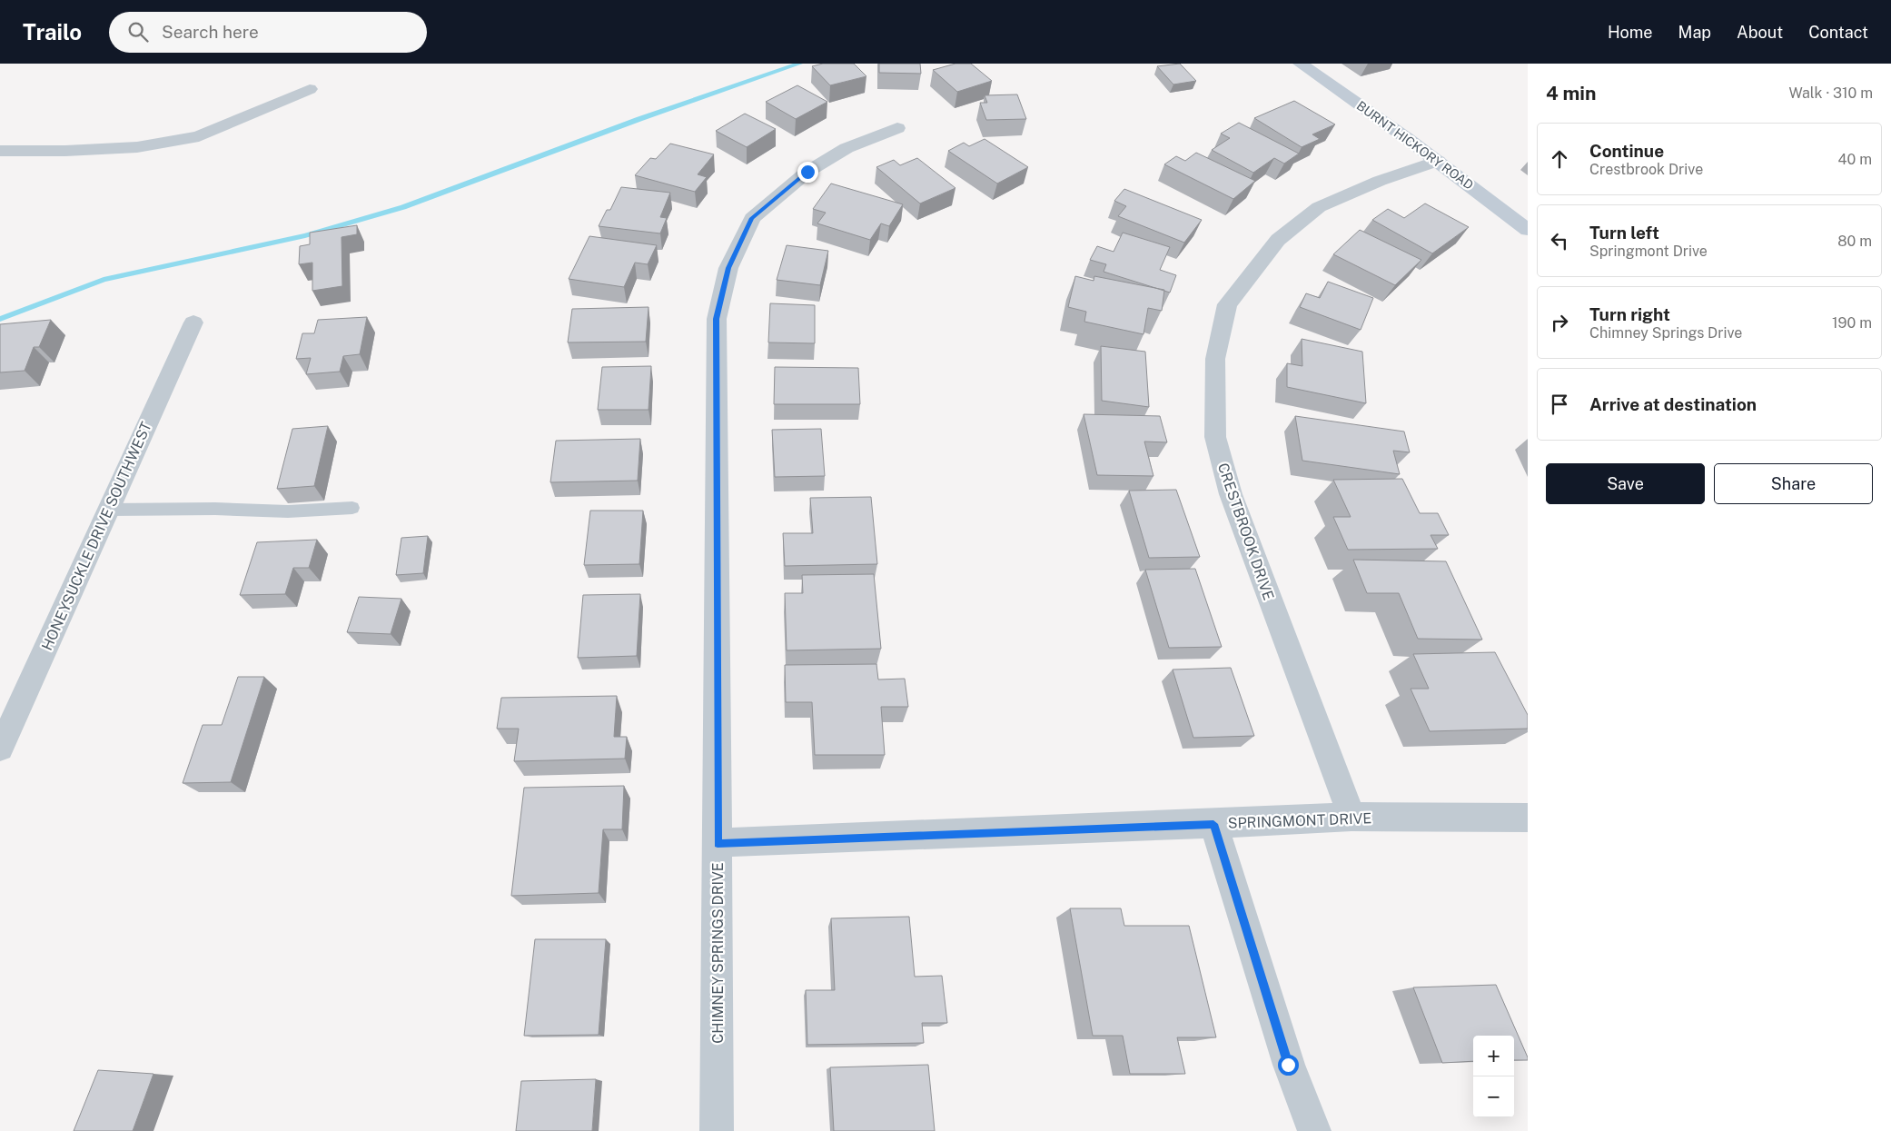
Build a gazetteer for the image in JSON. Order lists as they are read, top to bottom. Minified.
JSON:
{"streets":{"main road":["BURNT HICKORY ROAD"],"street":["CRESTBROOK DRIVE","HONEYSUCKLE DRIVE SOUTHWEST","SPRINGMONT DRIVE","CHIMNEY SPRINGS DRIVE"]},"crossings":[["BURNT HICKORY ROAD","CRESTBROOK DRIVE"],["CRESTBROOK DRIVE","SPRINGMONT DRIVE"],["SPRINGMONT DRIVE","CHIMNEY SPRINGS DRIVE"]],"page":{"header":"Trailo","search":"Search here","nav":["Home","Map","About","Contact"],"heading":["4 min","Walk · 310 m"],"list":[["Continue","Crestbrook Drive","40 m"],["Turn left","Springmont Drive","80 m"],["Turn right","Chimney Springs Drive","190 m"],"Arrive at destination"],"buttons":["Save","Share"],"map_buttons":["+","−"]}}
